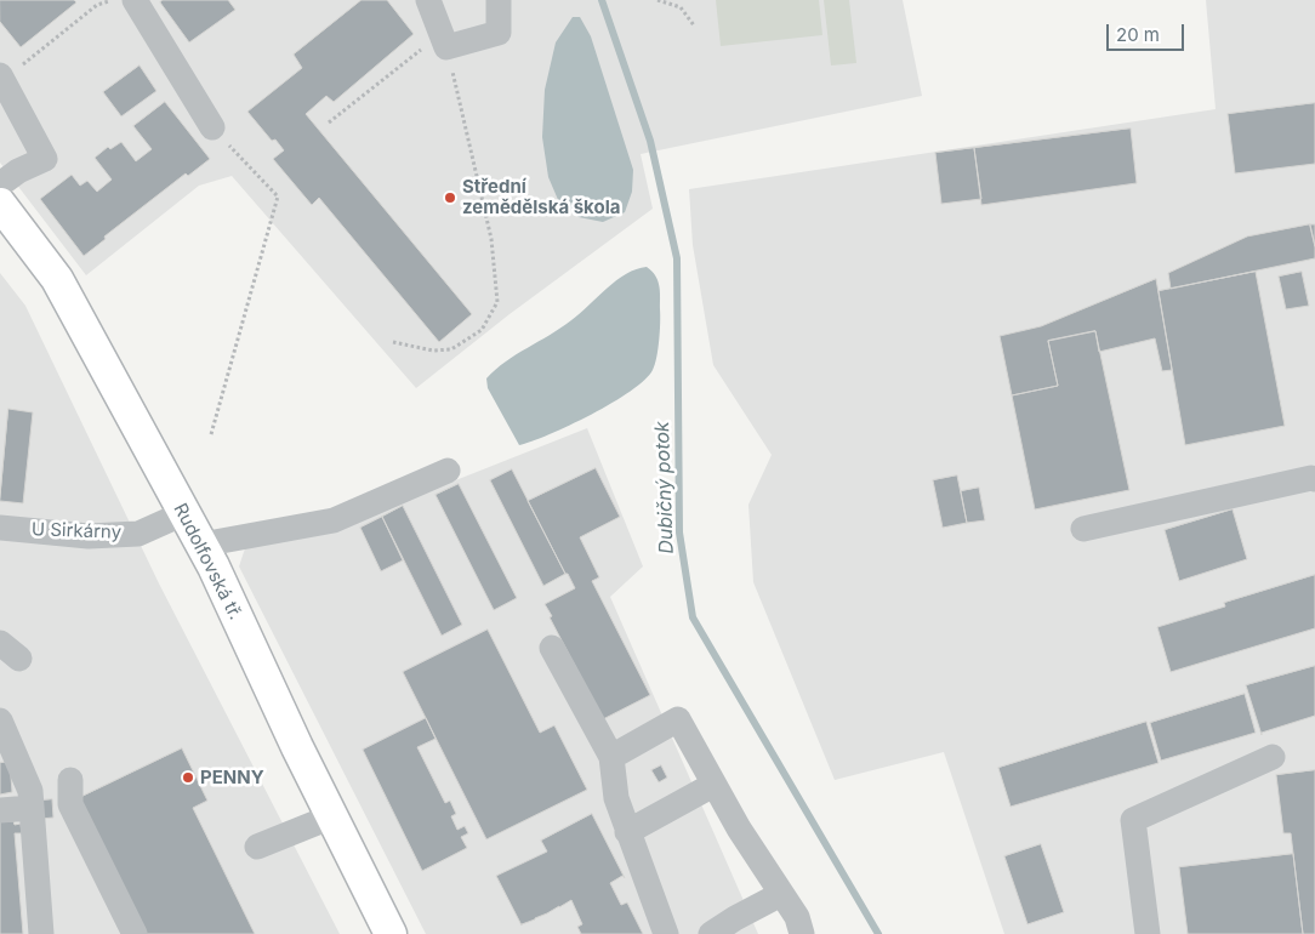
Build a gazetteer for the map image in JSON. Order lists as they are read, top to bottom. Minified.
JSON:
{"streets":{"main road":["Rudolfovská tř."],"street":["U Sirkárny"]},"crossings":[["U Sirkárny","Rudolfovská tř."]],"water":["Dubičný potok"],"places":["Střední zemědělská škola","PENNY"],"scale_bar":"20 m"}
